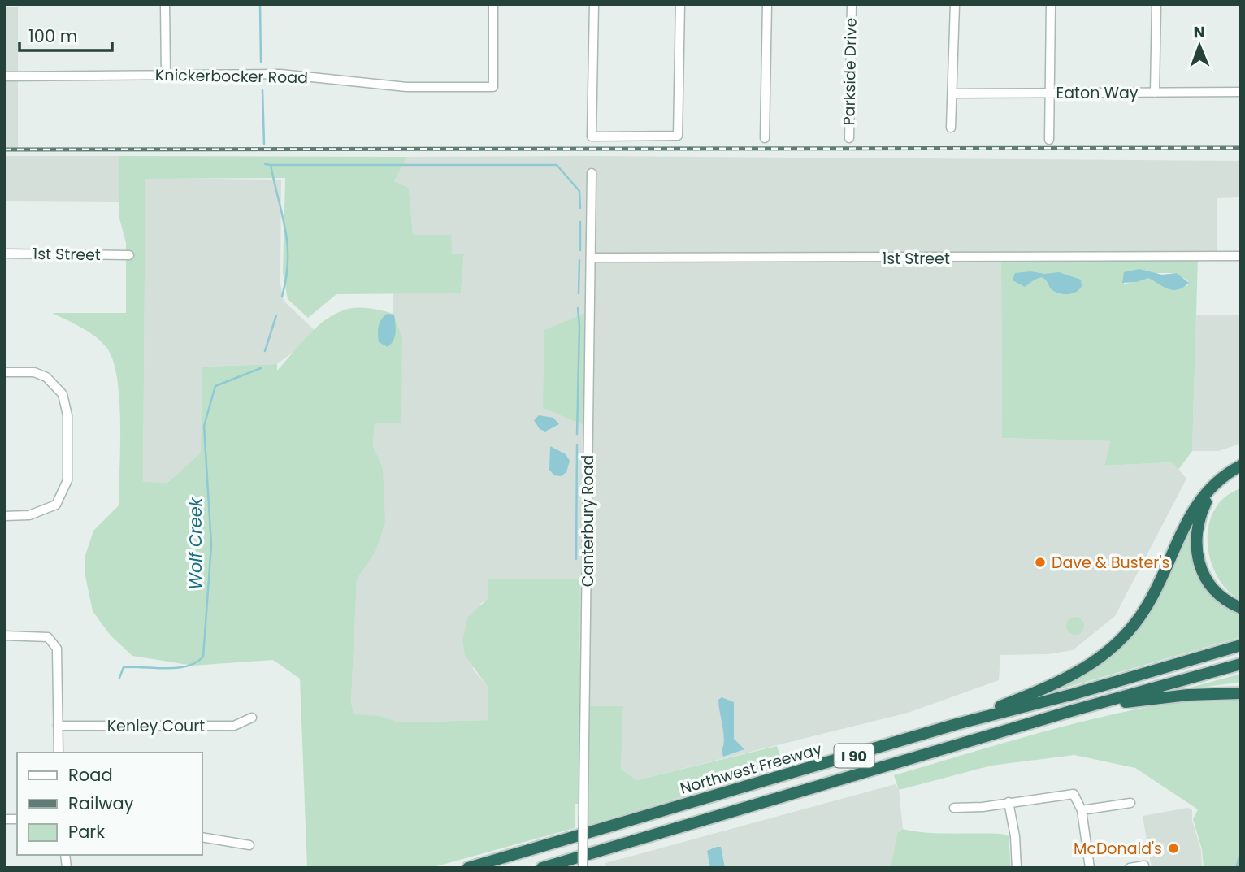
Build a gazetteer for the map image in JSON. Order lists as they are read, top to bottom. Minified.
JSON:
{"streets":{"highway":["I 90","Northwest Freeway"],"street":["Parkside Drive","Knickerbocker Road","Eaton Way","1st Street","Canterbury Road","Kenley Court"]},"crossings":[["1st Street","Canterbury Road"]],"water":["Wolf Creek"],"places":["Dave & Buster's","McDonald's"],"legend":["Road","Railway","Park"],"scale_bar":"100 m","north":"top"}
